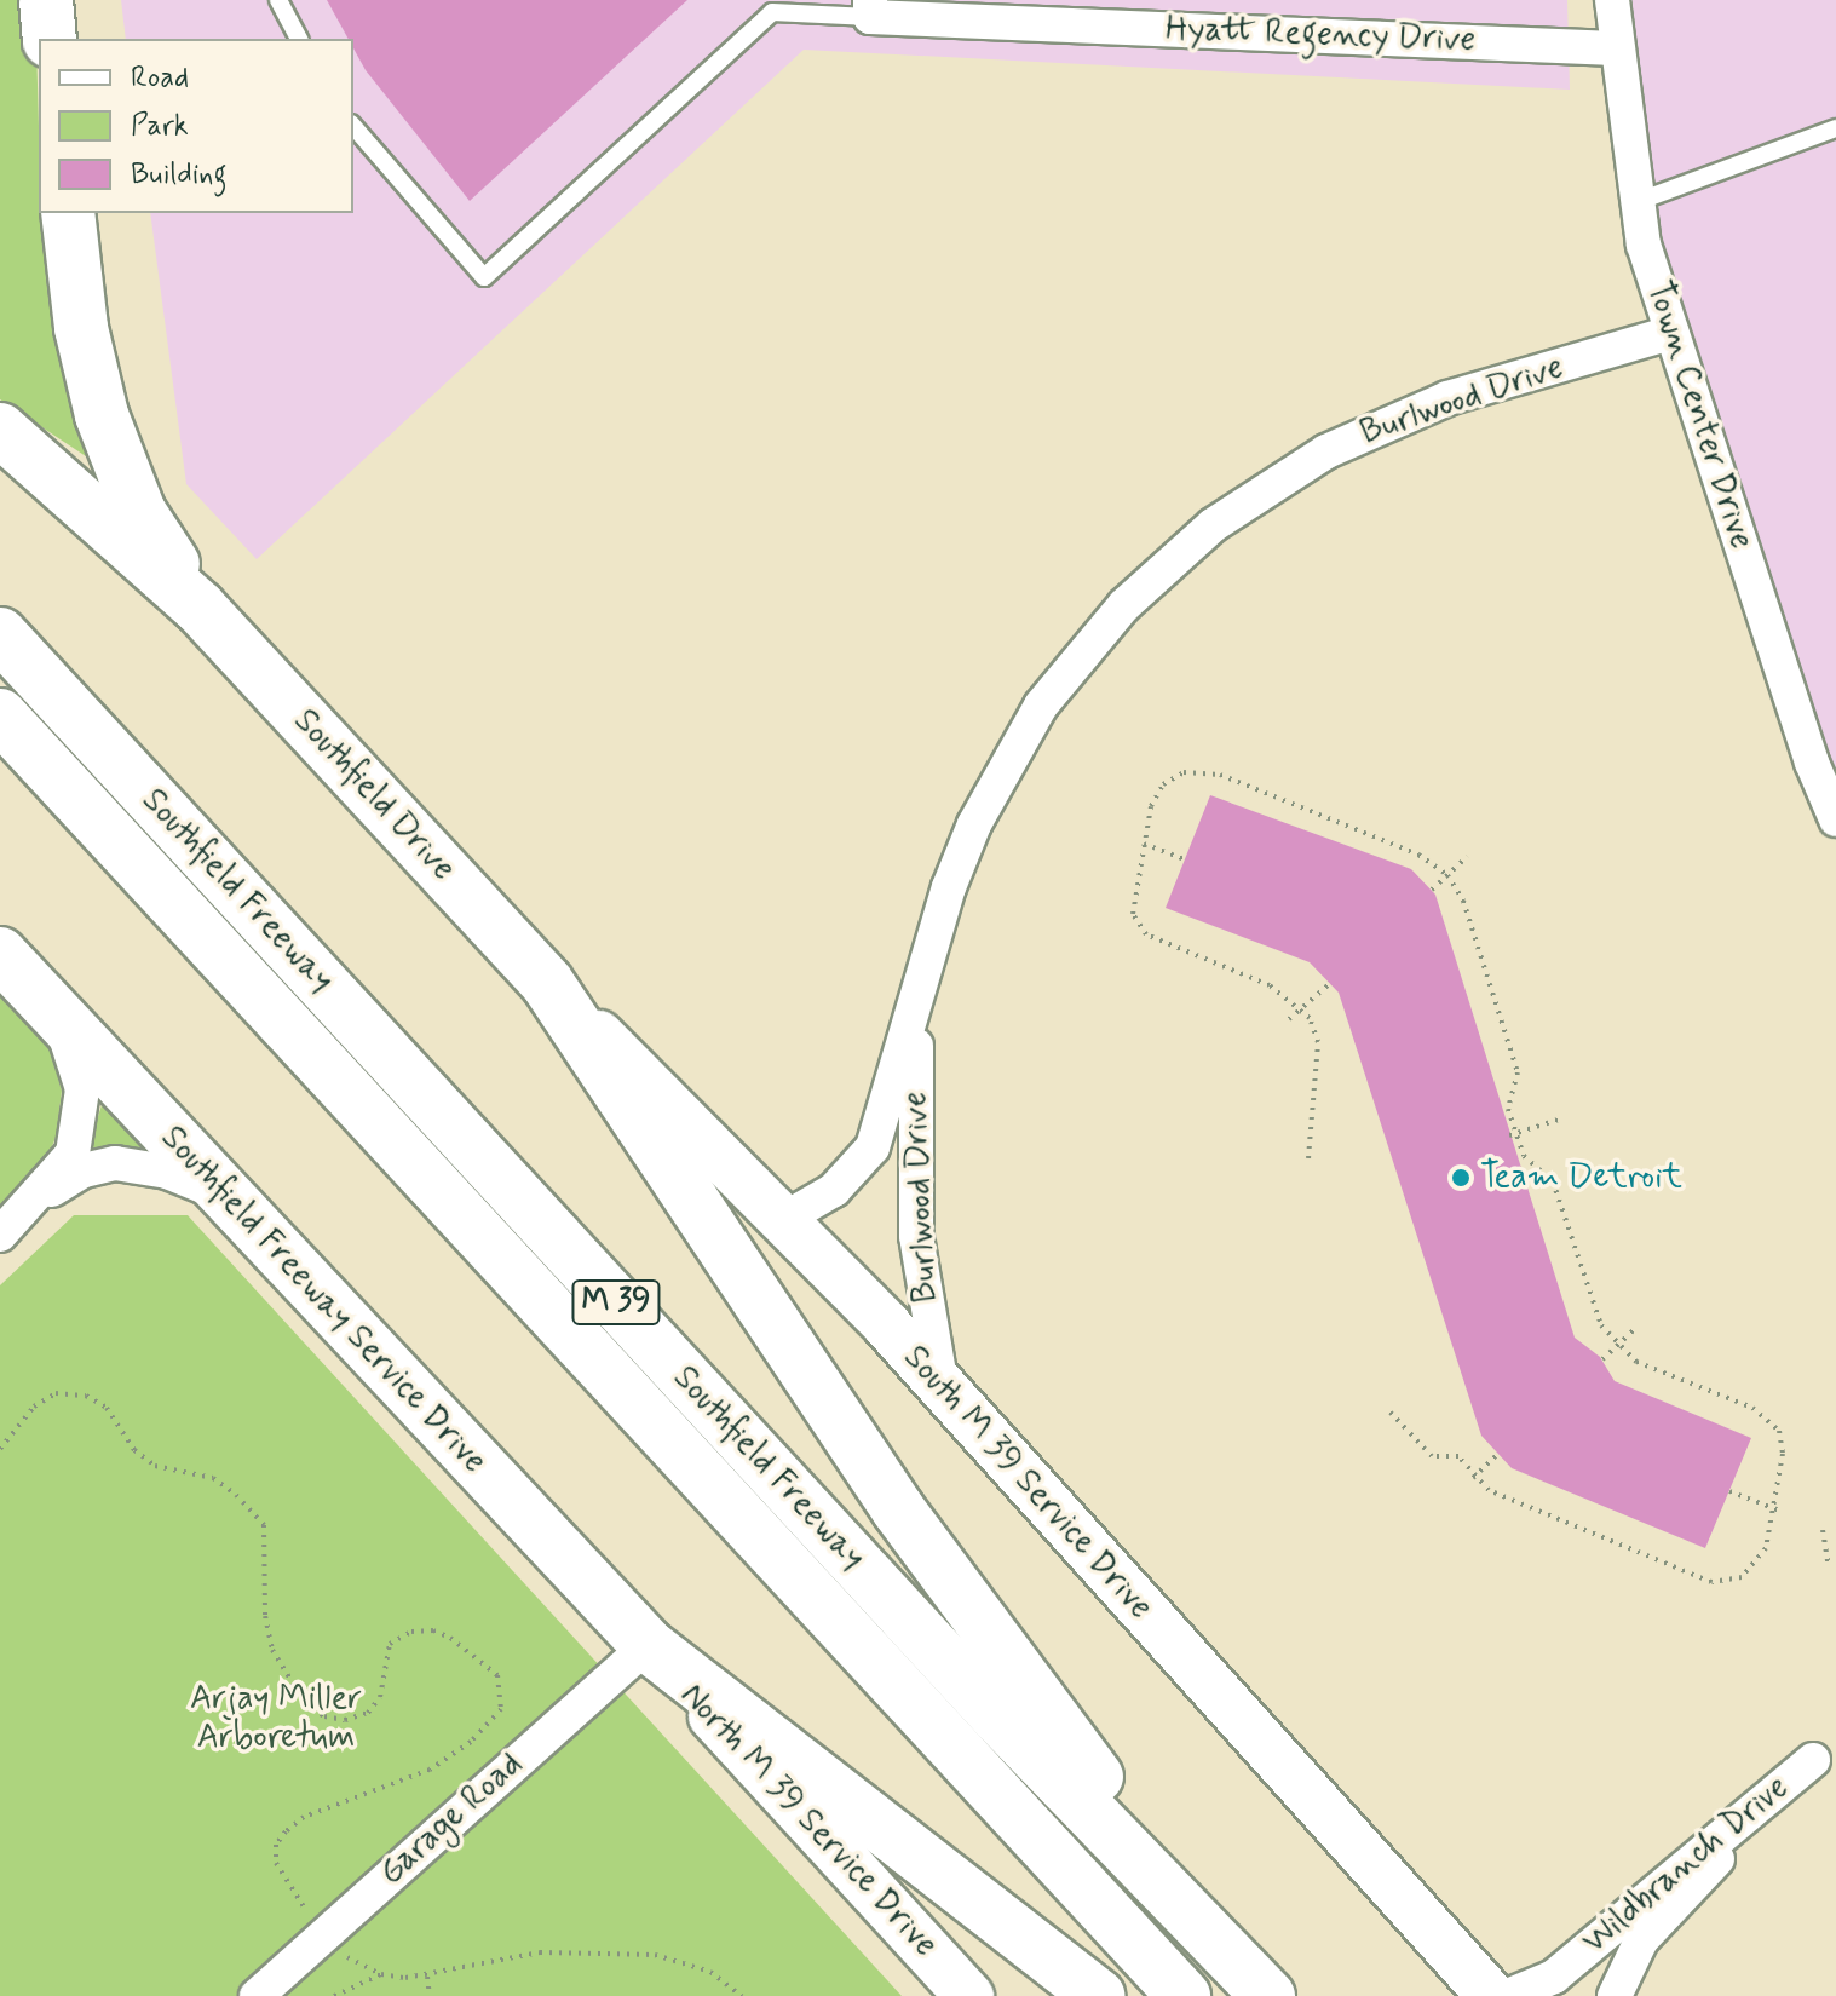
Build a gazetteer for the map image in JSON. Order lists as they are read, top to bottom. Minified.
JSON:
{"streets":{"main road":["Southfield Drive","Southfield Freeway","Southfield Freeway Service Drive","M 39","South M 39 Service Drive","North M 39 Service Drive"],"street":["Hyatt Regency Drive","Burlwood Drive","Town Center Drive","Garage Road","Wildbranch Drive"]},"crossings":[["Hyatt Regency Drive","Town Center Drive"],["Burlwood Drive","Town Center Drive"],["Burlwood Drive","South M 39 Service Drive"],["Southfield Drive","Southfield Freeway"],["Southfield Drive","South M 39 Service Drive"],["Southfield Freeway Service Drive","Garage Road"],["Southfield Freeway Service Drive","North M 39 Service Drive"],["Garage Road","North M 39 Service Drive"]],"parks":["Arjay Miller Arboretum"],"places":["Team Detroit"],"legend":["Road","Park","Building"]}
